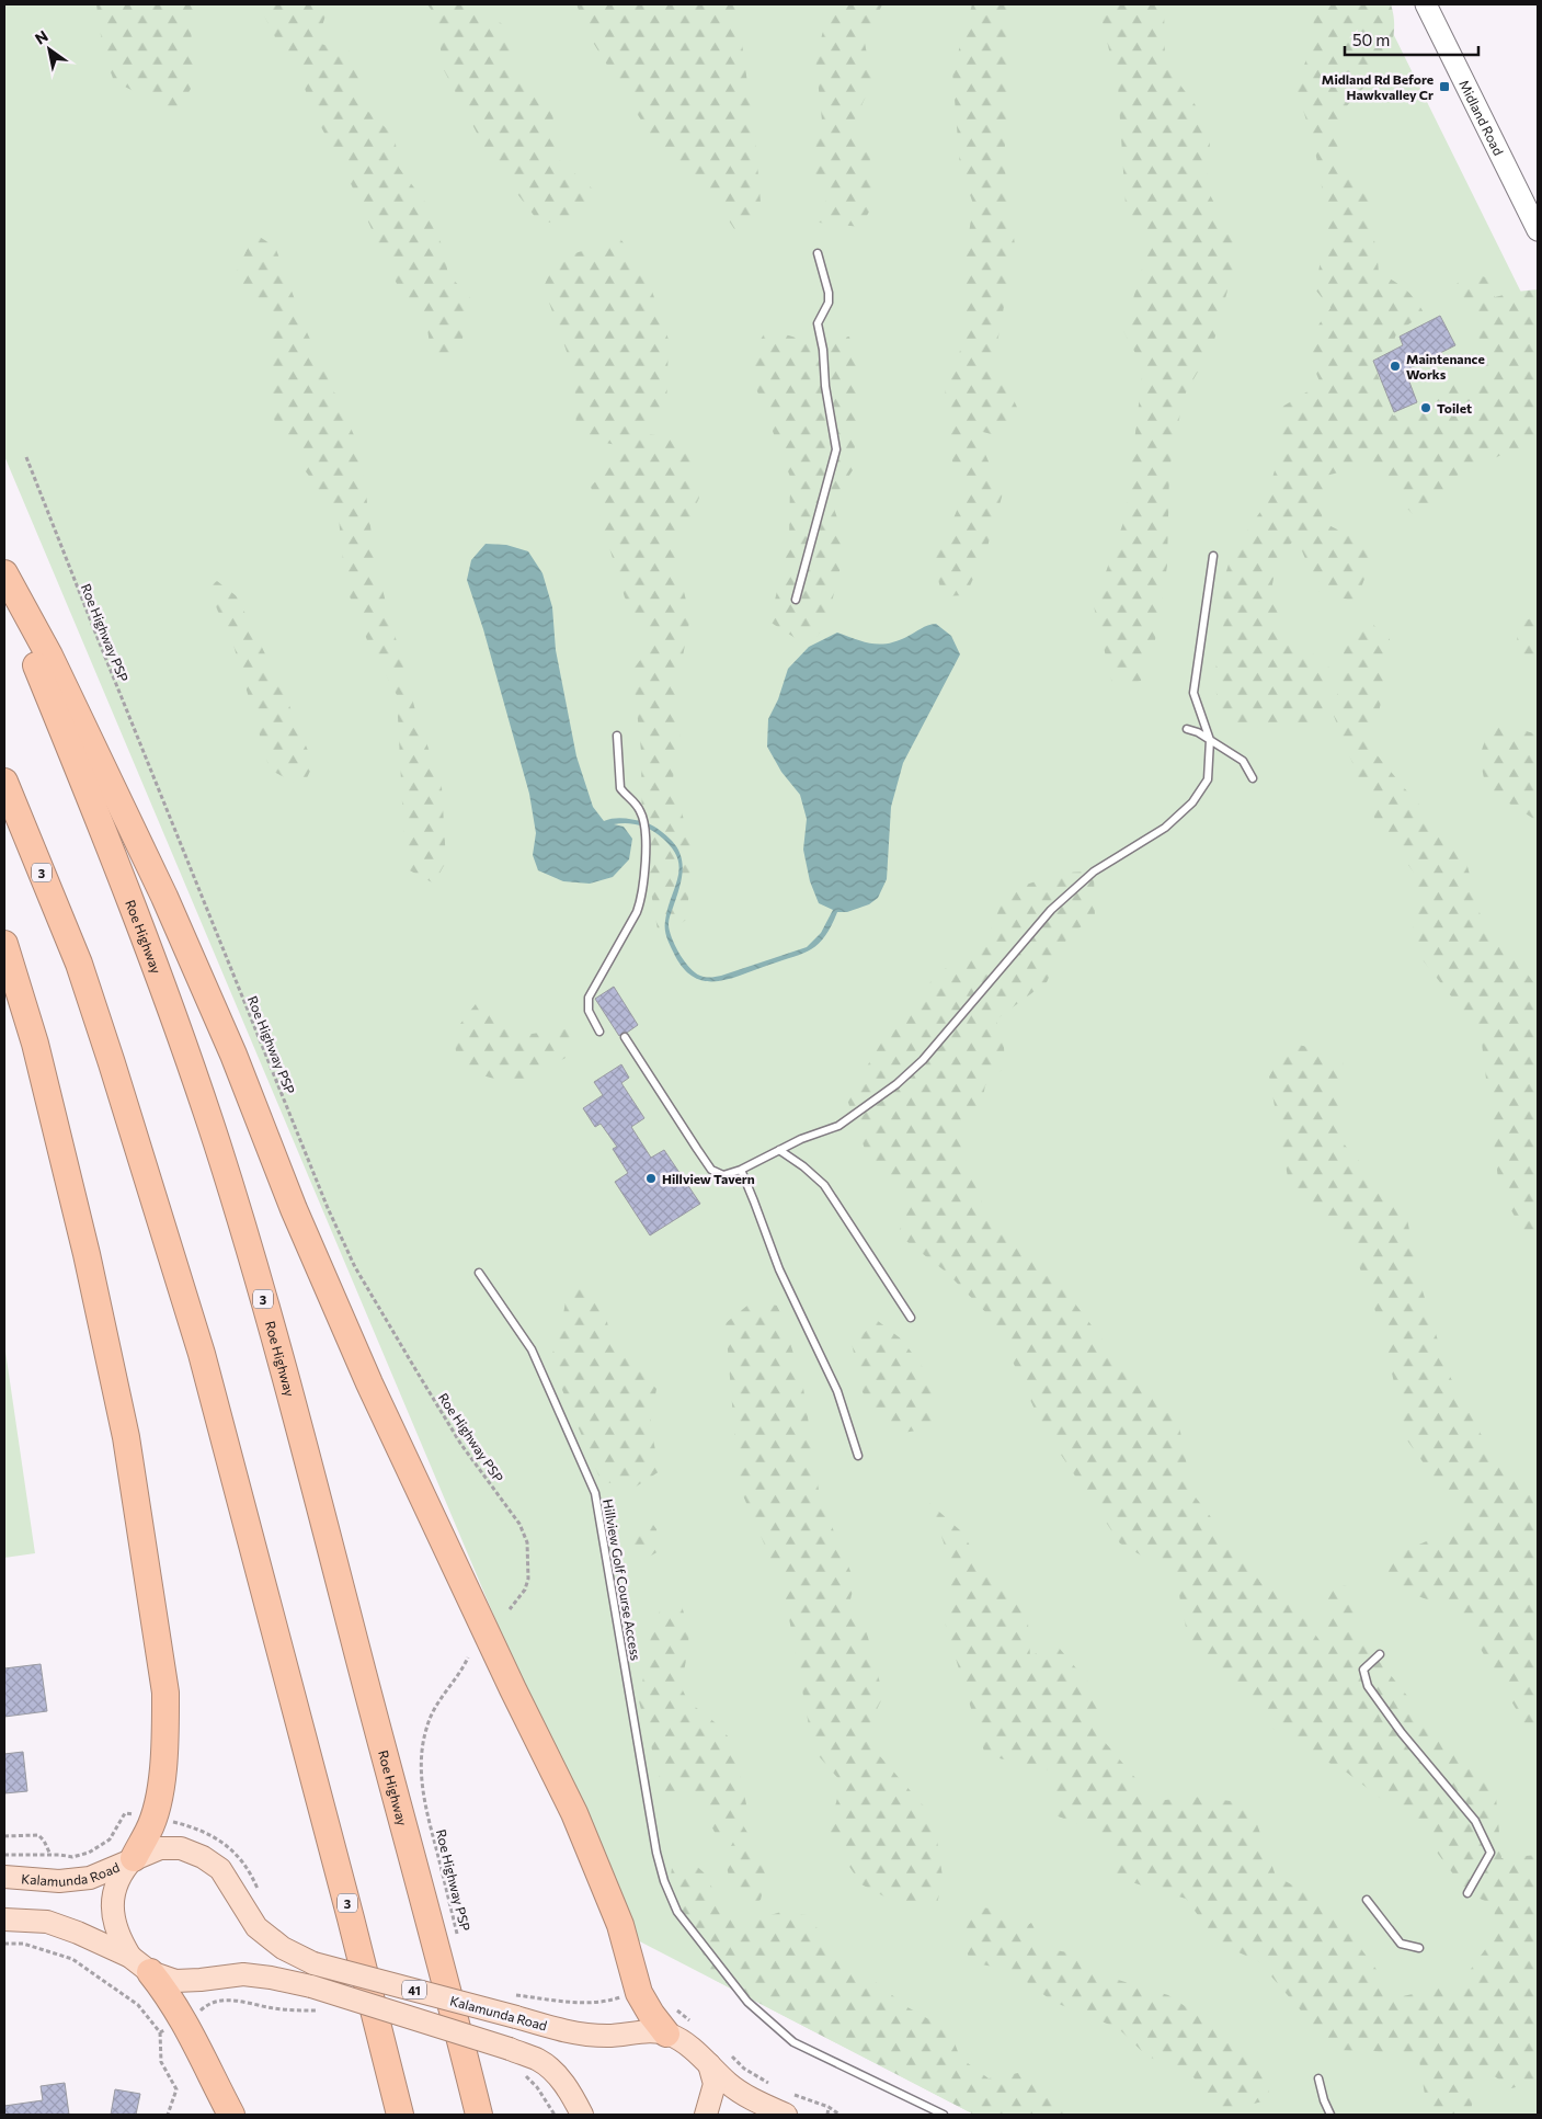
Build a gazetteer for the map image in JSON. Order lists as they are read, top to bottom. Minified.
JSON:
{"streets":{"highway":["3","Roe Highway"],"main road":["Midland Road","Kalamunda Road","41"],"lane":["Hillview Golf Course Access"],"path":["Roe Highway PSP"]},"places":{"transit":["Midland Rd Before Hawkvalley Cr"],"other":["Maintenance Works","Toilet","Hillview Tavern"]},"scale_bar":"50 m","north":"top left"}
